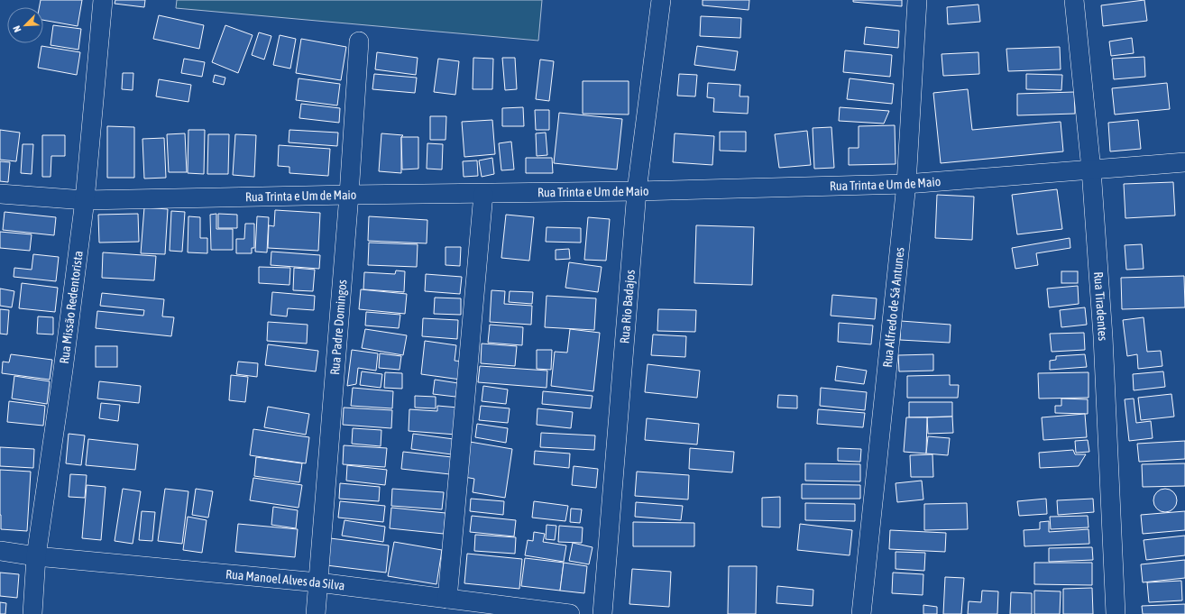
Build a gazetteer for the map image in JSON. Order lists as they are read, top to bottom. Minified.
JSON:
{"streets":{"street":["Rua Trinta e Um de Maio","Rua Rio Badajos","Rua Tiradentes","Rua Missão Redentorista","Rua Alfredo de Sá Antunes","Rua Padre Domingos","Rua Manoel Alves da Silva"]},"crossings":[["Rua Trinta e Um de Maio","Rua Rio Badajos"],["Rua Trinta e Um de Maio","Rua Tiradentes"],["Rua Trinta e Um de Maio","Rua Missão Redentorista"],["Rua Trinta e Um de Maio","Rua Alfredo de Sá Antunes"],["Rua Trinta e Um de Maio","Rua Padre Domingos"],["Rua Missão Redentorista","Rua Manoel Alves da Silva"],["Rua Padre Domingos","Rua Manoel Alves da Silva"]],"north":"bottom left"}
